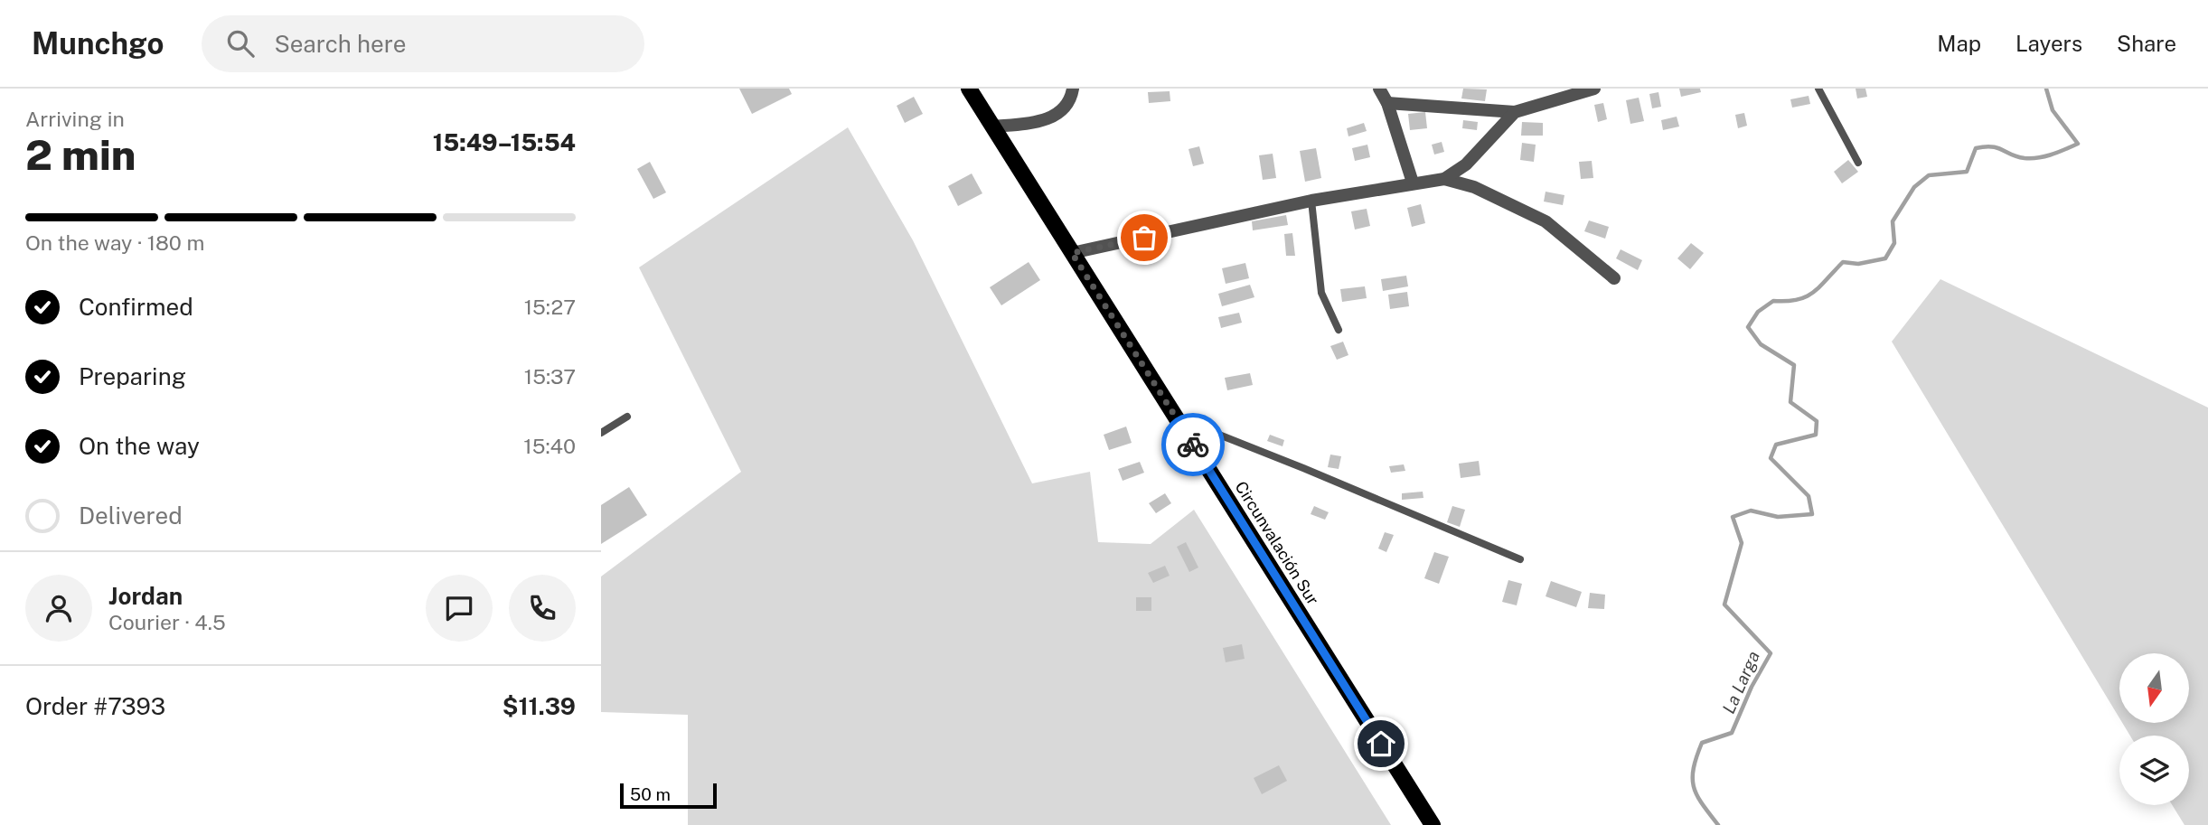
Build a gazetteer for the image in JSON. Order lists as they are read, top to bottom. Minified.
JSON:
{"streets":{"main road":["Circunvalación Sur"]},"water":["La Larga"],"scale_bar":"50 m","north":"bottom","page":{"header":"Munchgo","search":"Search here","nav":["Map","Layers","Share"],"heading":["2 min","Arriving in","15:49–15:54"],"panel":["Jordan","Courier · 4.5","Order #7393","$11.39"],"bar":"On the way · 180 m","list":[["Confirmed","15:27"],["Preparing","15:37"],["On the way","15:40"],"Delivered"],"scale":"50 m"}}
